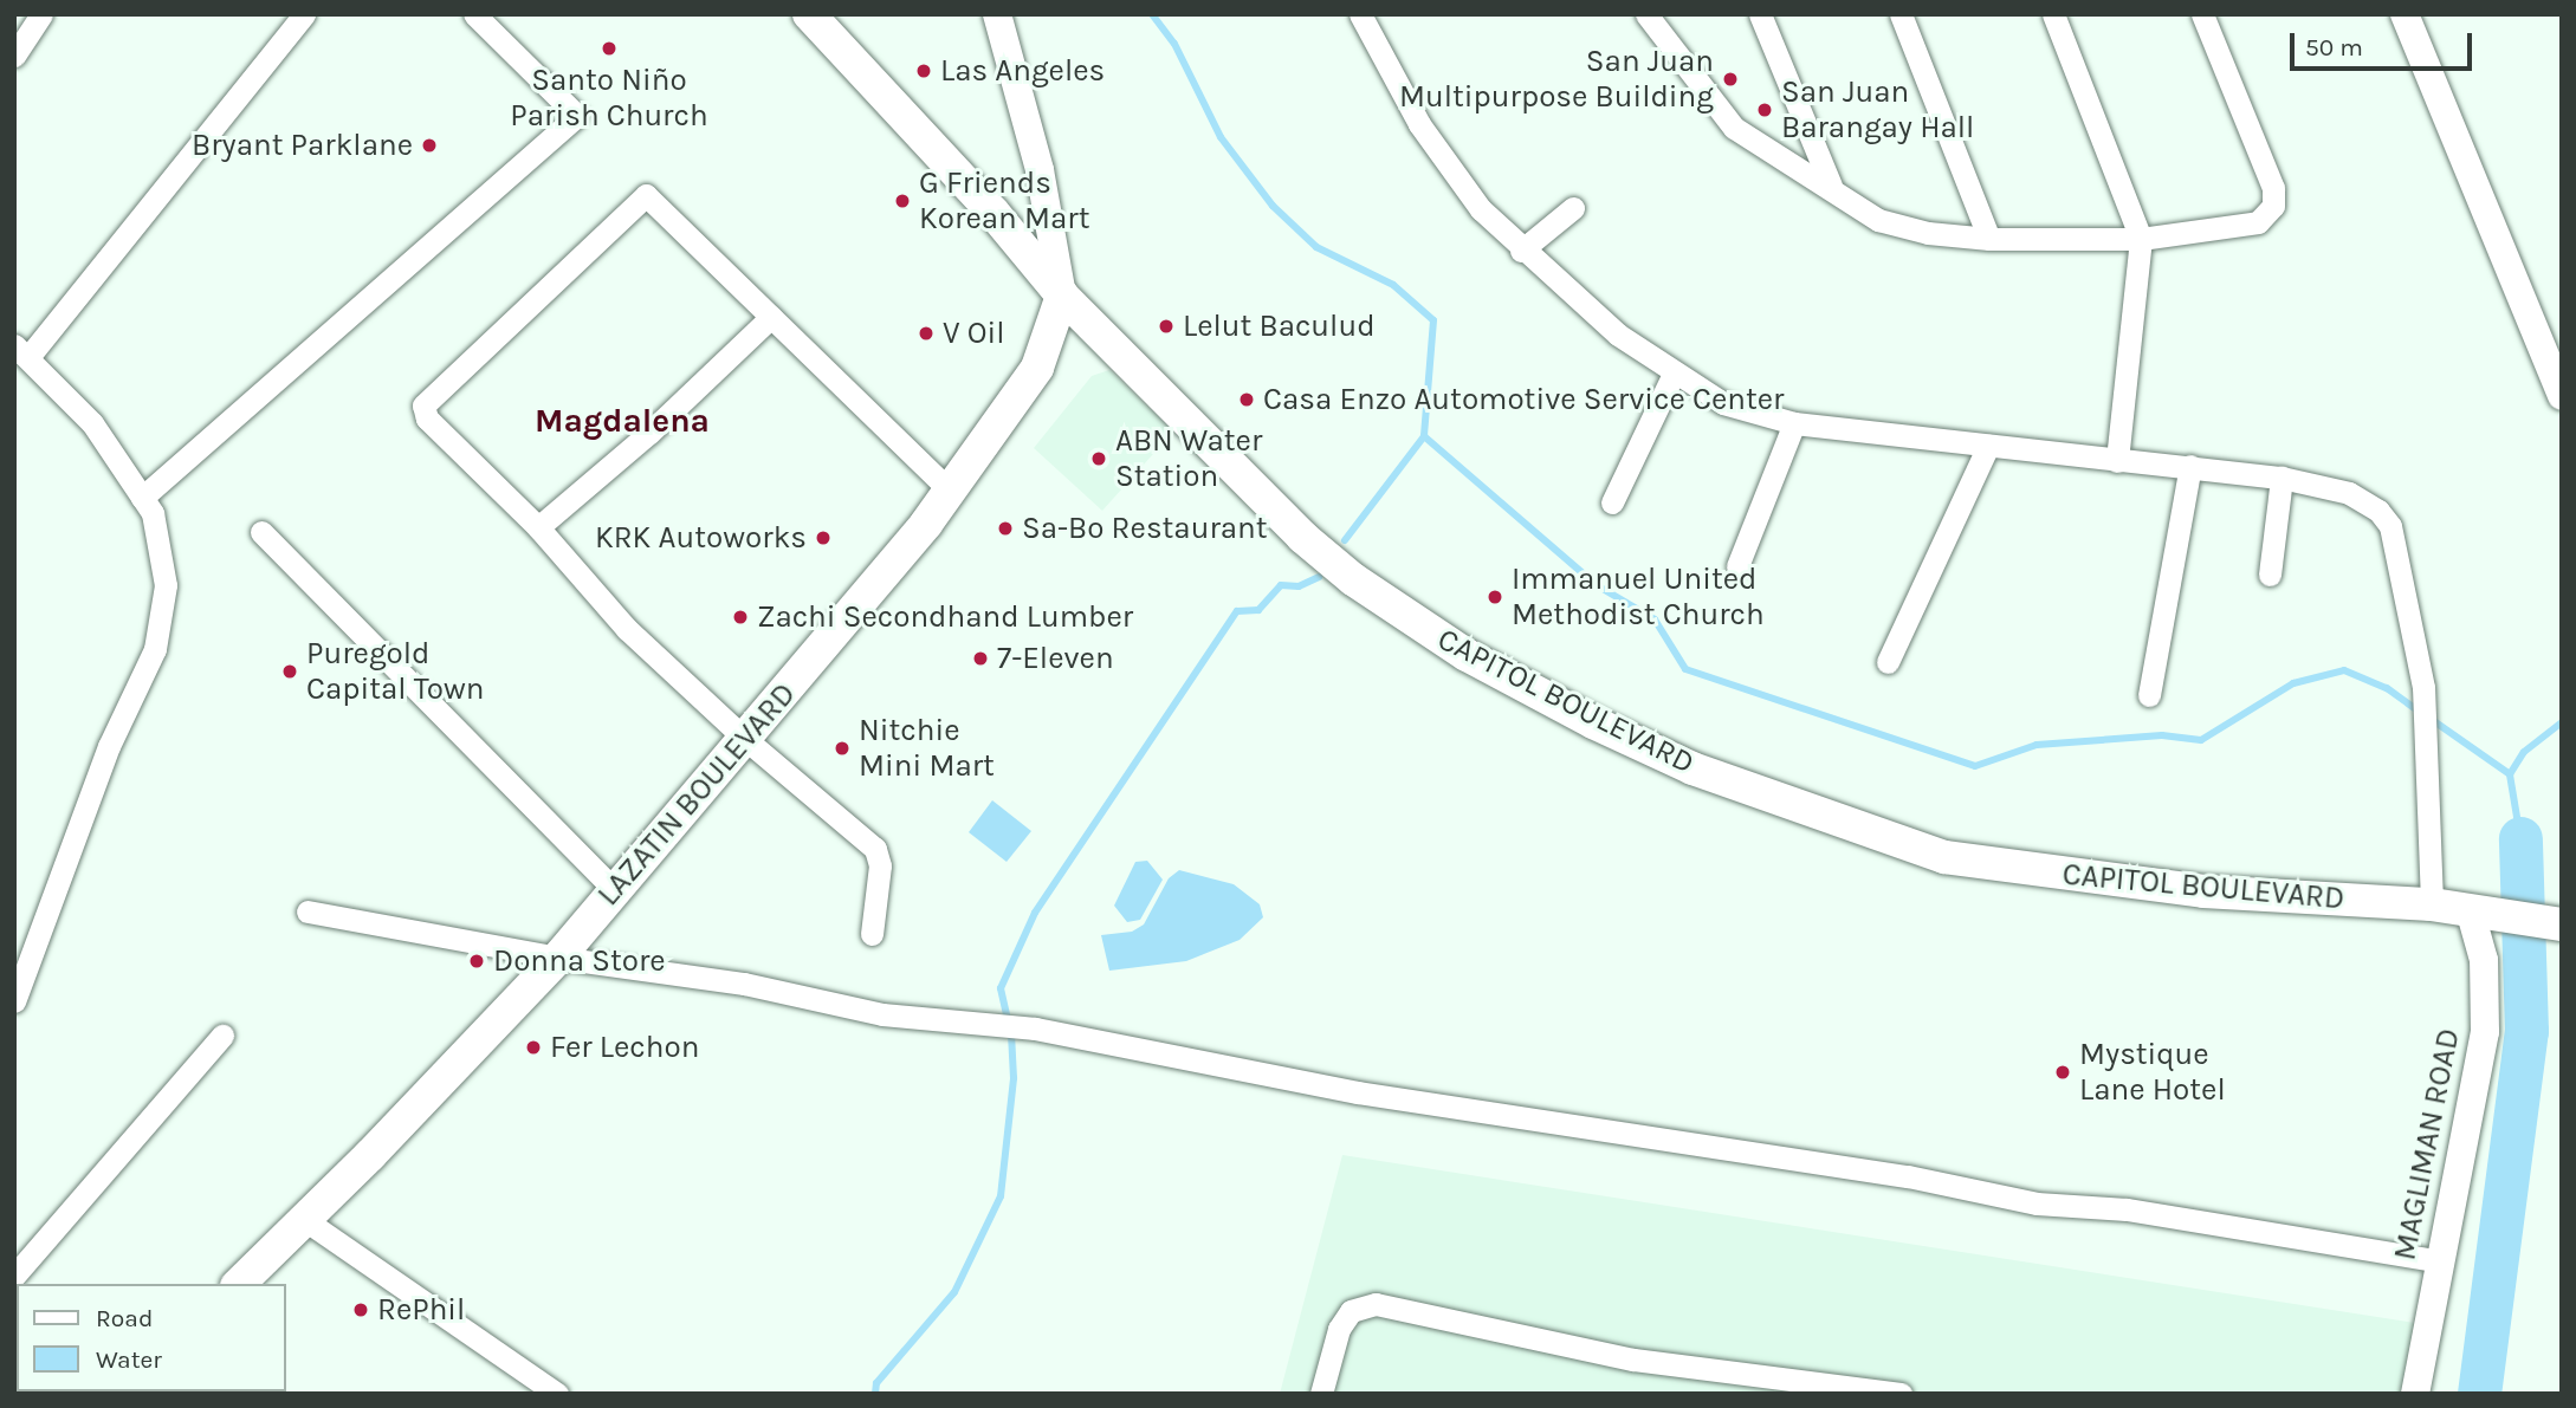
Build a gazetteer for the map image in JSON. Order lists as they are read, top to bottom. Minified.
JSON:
{"streets":{"main road":["CAPITOL BOULEVARD","LAZATIN BOULEVARD"],"street":["MAGLIMAN ROAD"]},"crossings":[["CAPITOL BOULEVARD","LAZATIN BOULEVARD"],["CAPITOL BOULEVARD","MAGLIMAN ROAD"]],"districts":["Magdalena"],"places":["Santo Niño Parish Church","Las Angeles","San Juan Multipurpose Building","San Juan Barangay Hall","Bryant Parklane","G Friends Korean Mart","Lelut Baculud","V Oil","Casa Enzo Automotive Service Center","ABN Water Station","Sa-Bo Restaurant","KRK Autoworks","Immanuel United Methodist Church","Zachi Secondhand Lumber","7-Eleven","Puregold Capital Town","Nitchie Mini Mart","Donna Store","Fer Lechon","Mystique Lane Hotel","RePhil"],"legend":["Road","Water"],"scale_bar":"50 m"}
